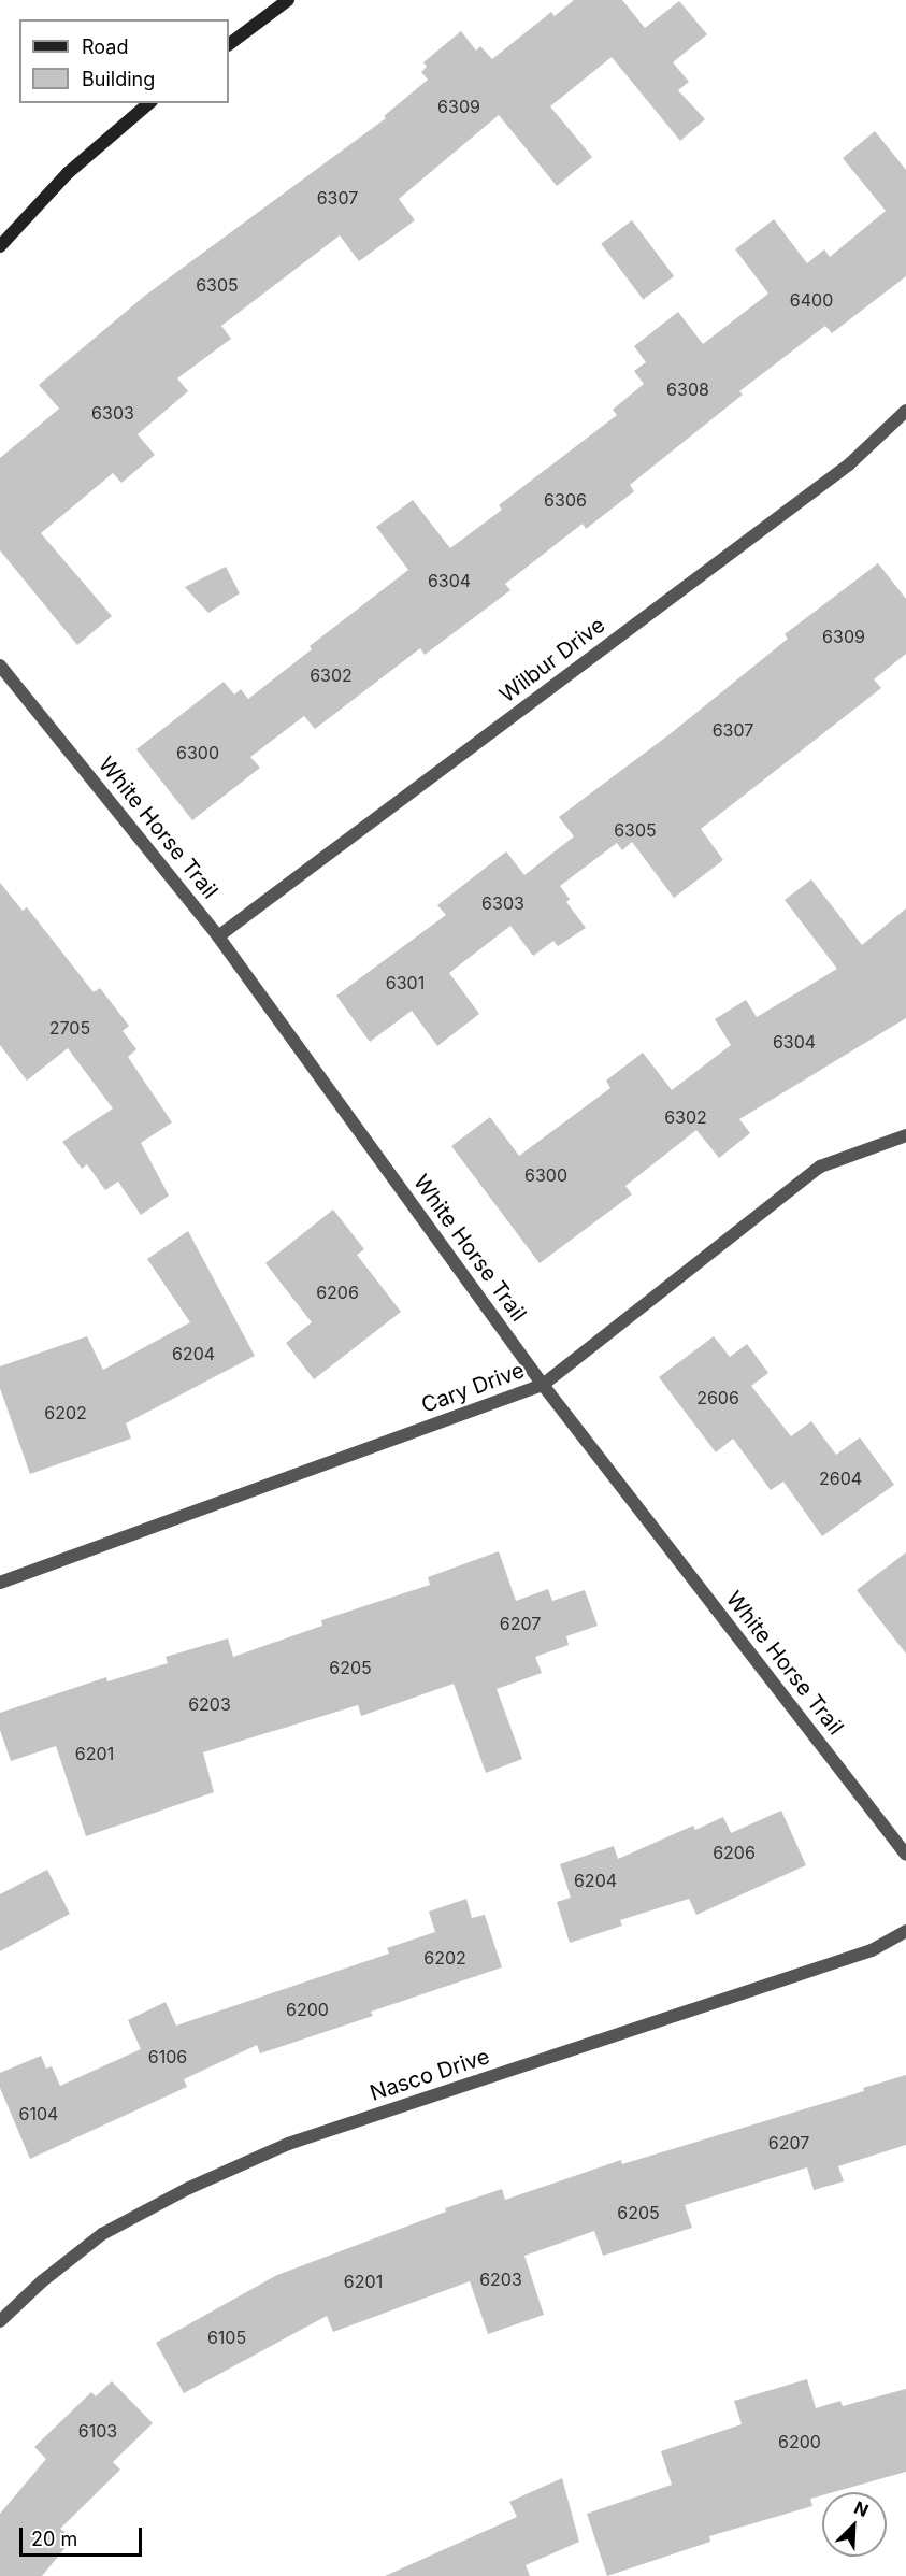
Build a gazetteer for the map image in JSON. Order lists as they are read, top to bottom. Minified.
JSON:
{"streets":{"street":["Wilbur Drive","White Horse Trail","Cary Drive","Nasco Drive"]},"crossings":[["Wilbur Drive","White Horse Trail"],["White Horse Trail","Cary Drive"]],"house_numbers":["6309","6307","6305","6400","6308","6303","6306","6304","6309","6302","6307","6300","6305","6303","6301","2705","6304","6302","6300","6206","6204","2606","6202","2604","6207","6205","6203","6201","6206","6204","6202","6200","6106","6104","6207","6205","6203","6201","6105","6103","6200"],"legend":["Road","Building"],"scale_bar":"20 m","north":"top right"}
